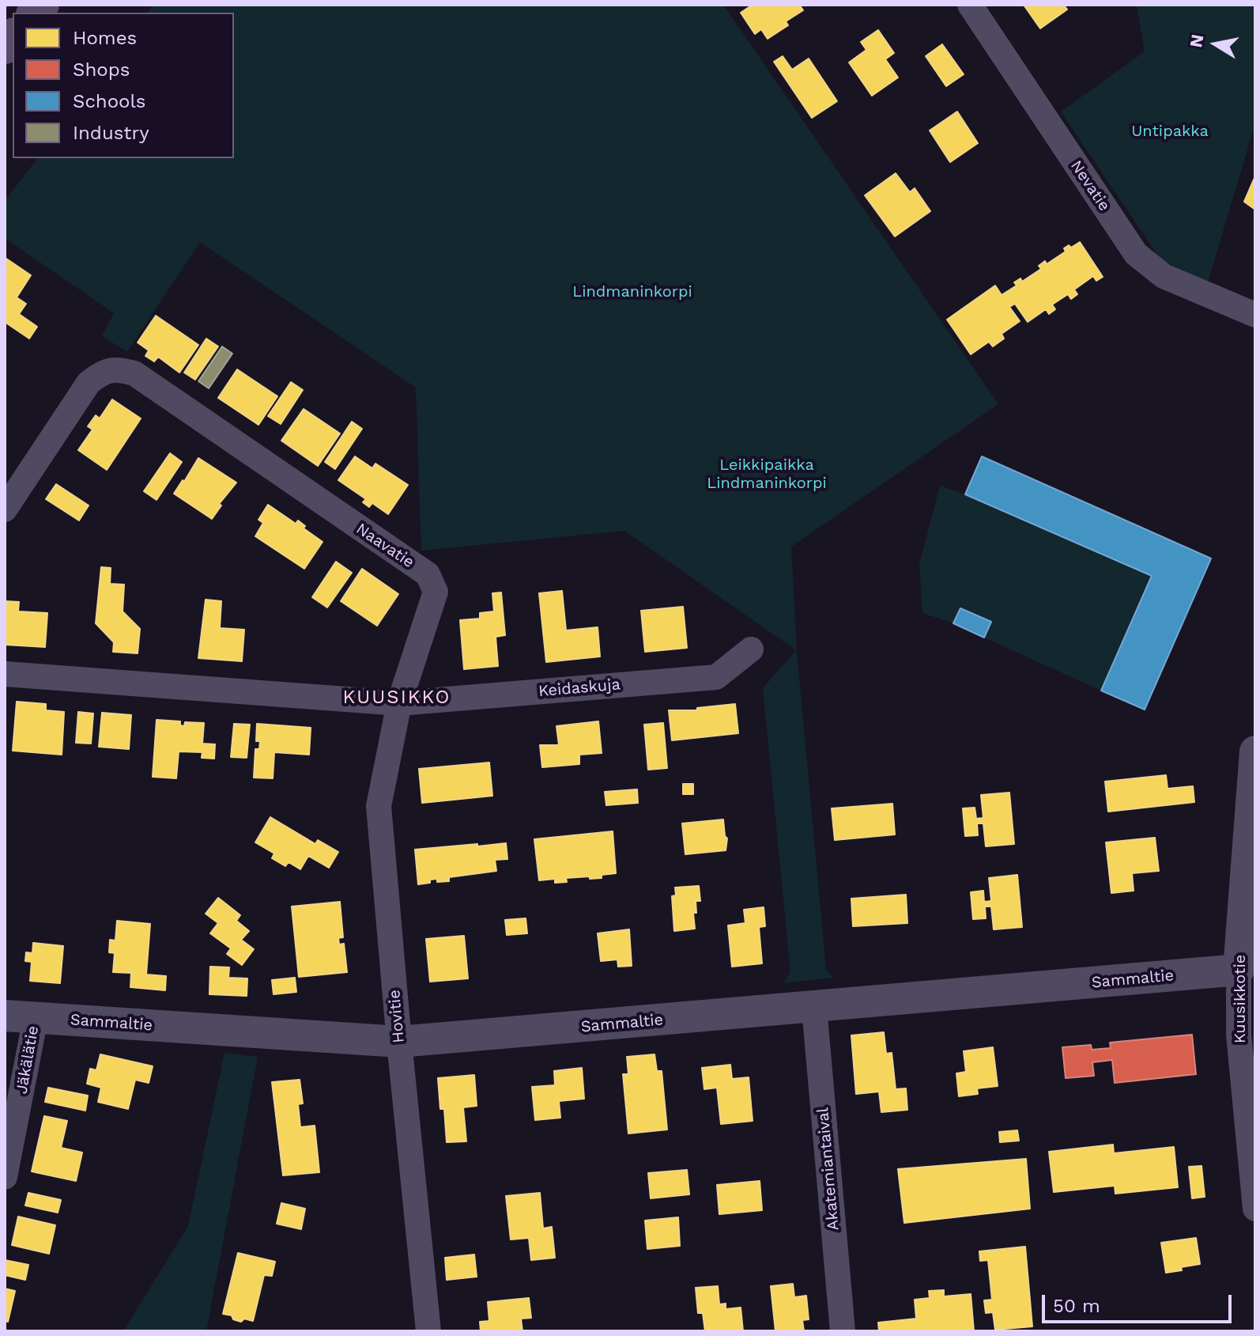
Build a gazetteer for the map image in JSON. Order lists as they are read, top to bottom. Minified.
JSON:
{"streets":{"street":["Nevatie","Naavatie","Keidaskuja","Sammaltie","Kuusikkotie","Hovitie","Jäkälätie","Akatemiantaival"]},"crossings":[["Naavatie","Keidaskuja"],["Naavatie","Hovitie"],["Keidaskuja","Hovitie"],["Sammaltie","Kuusikkotie"],["Sammaltie","Hovitie"],["Sammaltie","Jäkälätie"],["Sammaltie","Akatemiantaival"]],"districts":["KUUSIKKO"],"parks":["Untipakka","Lindmaninkorpi","Leikkipaikka Lindmaninkorpi"],"legend":["Homes","Shops","Schools","Industry"],"scale_bar":"50 m","north":"left"}
